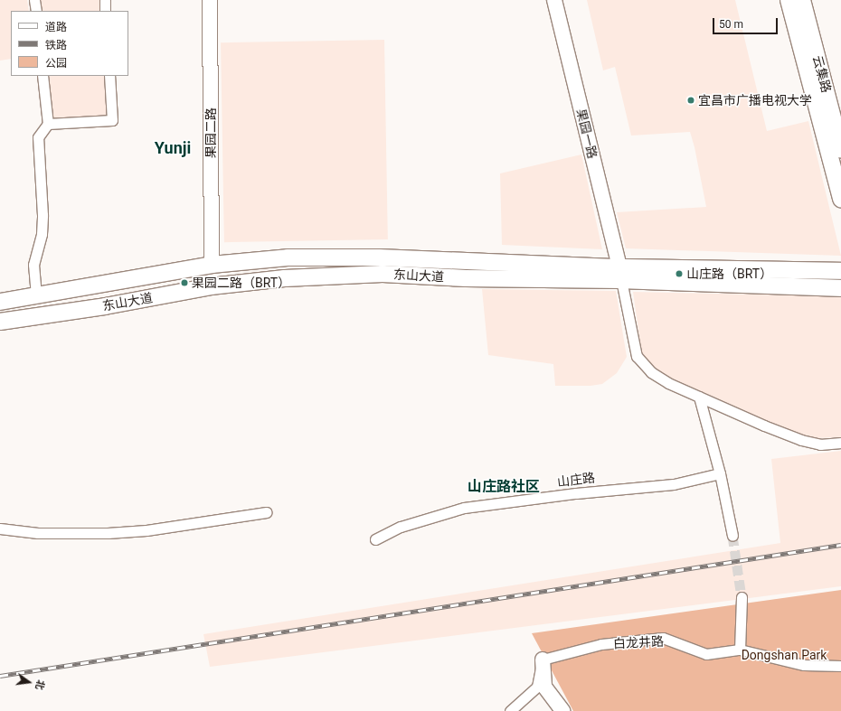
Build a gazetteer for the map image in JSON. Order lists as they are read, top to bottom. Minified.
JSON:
{"streets":{"main road":["云集路","东山大道"],"street":["果园二路","果园一路","山庄路","白龙井路"]},"crossings":[["果园二路","东山大道"],["果园一路","东山大道"]],"districts":["Yunji","山庄路社区"],"parks":["Dongshan Park"],"places":["宜昌市广播电视大学","山庄路（BRT）","果园二路（BRT）"],"legend":["道路","铁路","公园"],"scale_bar":"50 m","north":"right"}
